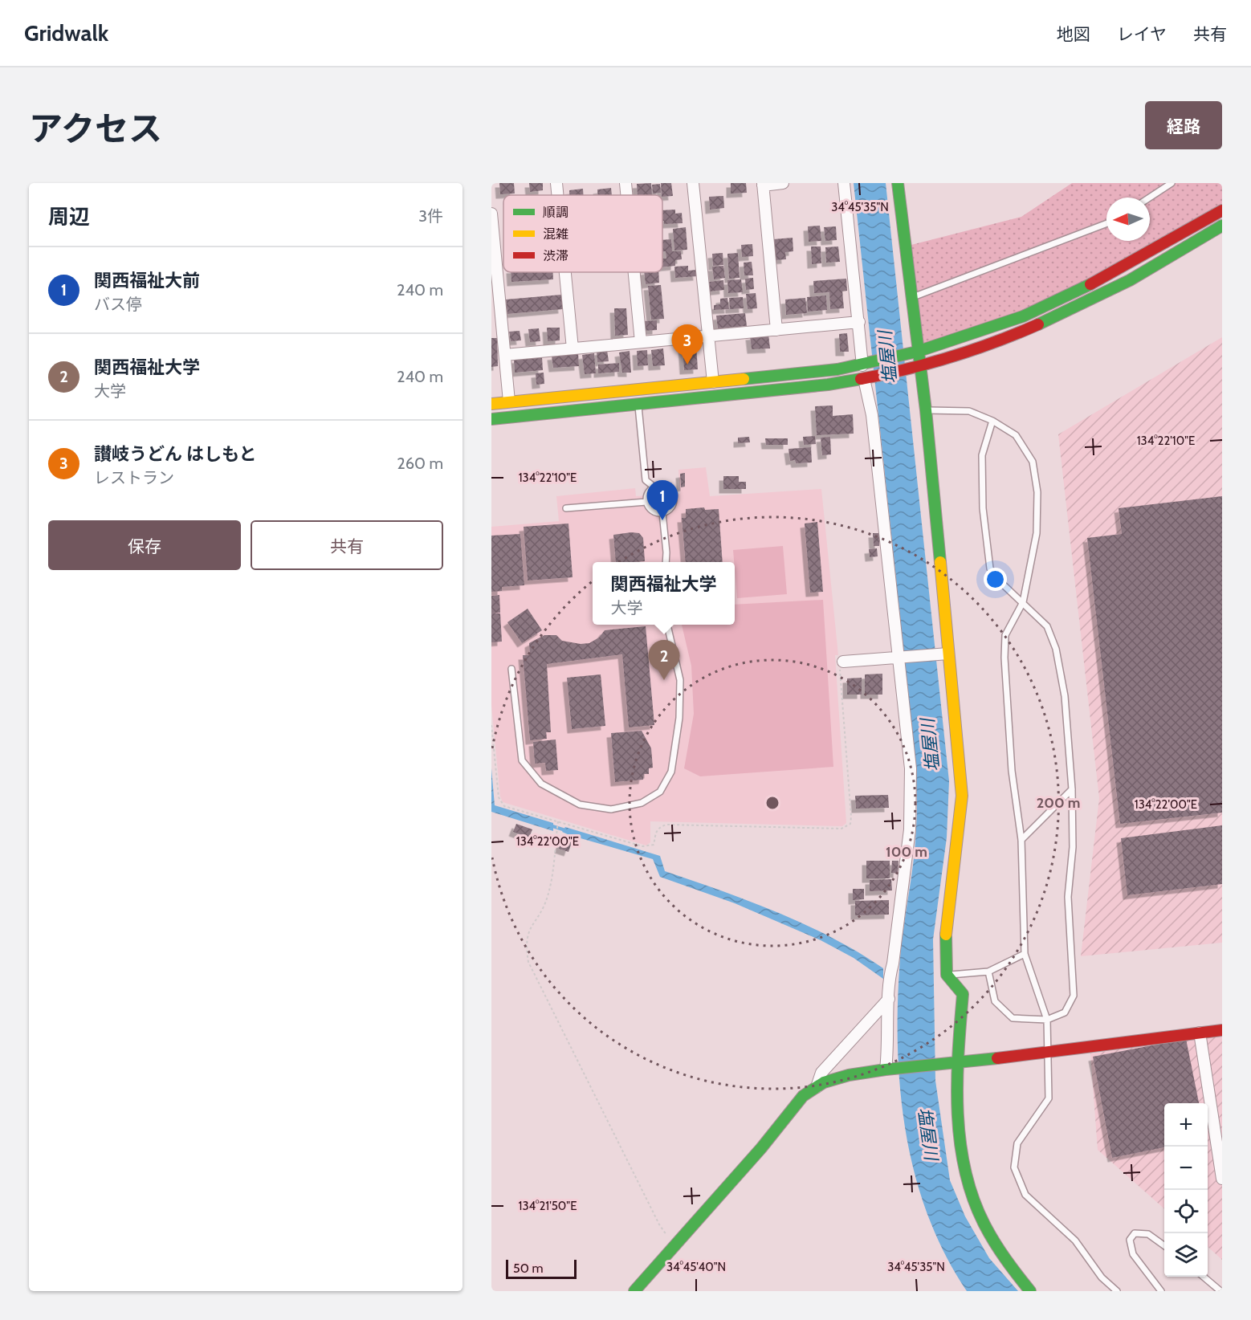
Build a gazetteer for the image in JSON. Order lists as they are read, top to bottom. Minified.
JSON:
{"water":["塩屋川"],"legend":["順調","混雑","渋滞"],"scale_bar":"50 m","north":"left","page":{"header":"Gridwalk","nav":["地図","レイヤ","共有"],"title":"アクセス","buttons":["経路",["保存","共有"]],"heading":["周辺","3件"],"list":[{"mark":"1","name":"関西福祉大前","note":"バス停","value":"240 m"},{"mark":"2","name":"関西福祉大学","note":"大学","value":"240 m"},{"mark":"3","name":"讃岐うどん はしもと","note":"レストラン","value":"260 m"}],"pins":["3","1","2"],"popup":["関西福祉大学","大学"],"map_buttons":["+","−"],"scale":"50 m"},"coordinates":["34°45'35\"N","134°22'10\"E","134°22'00\"E","134°21'50\"E","34°45'40\"N"],"rings":["200 m","100 m"]}
